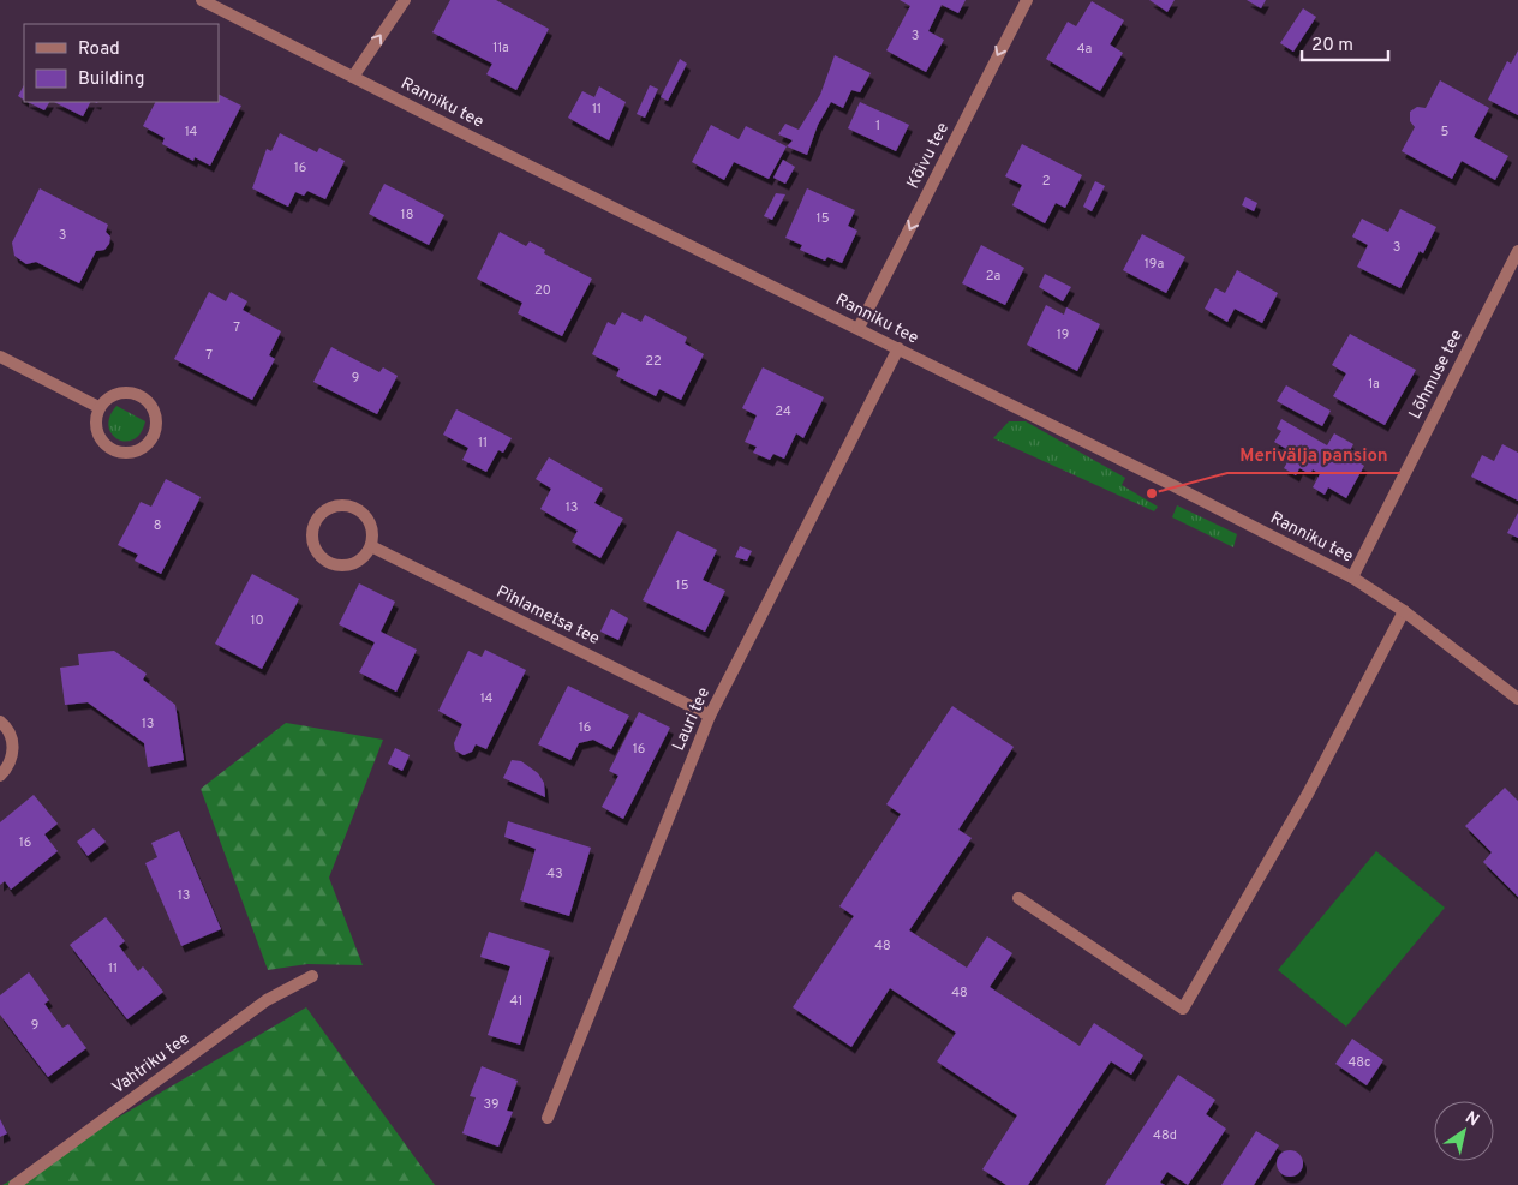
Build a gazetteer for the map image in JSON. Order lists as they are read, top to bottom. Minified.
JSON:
{"streets":{"street":["Ranniku tee","Kõivu tee","Lõhmuse tee","Pihlametsa tee","Lauri tee","Vahtriku tee"]},"crossings":[["Ranniku tee","Kõivu tee"],["Ranniku tee","Lõhmuse tee"],["Ranniku tee","Lauri tee"],["Pihlametsa tee","Lauri tee"]],"one_way":["Kõivu tee"],"places":["Merivälja pansion"],"house_numbers":["3","11a","4a","11","1","14","5","16","2","18","15","3","3","19a","2a","20","7","19","7","22","9","1a","24","11","13","8","15","10","14","13","16","16","16","43","13","48","11","48","41","9","48c","39","48d"],"legend":["Road","Building"],"scale_bar":"20 m","north":"top right"}
